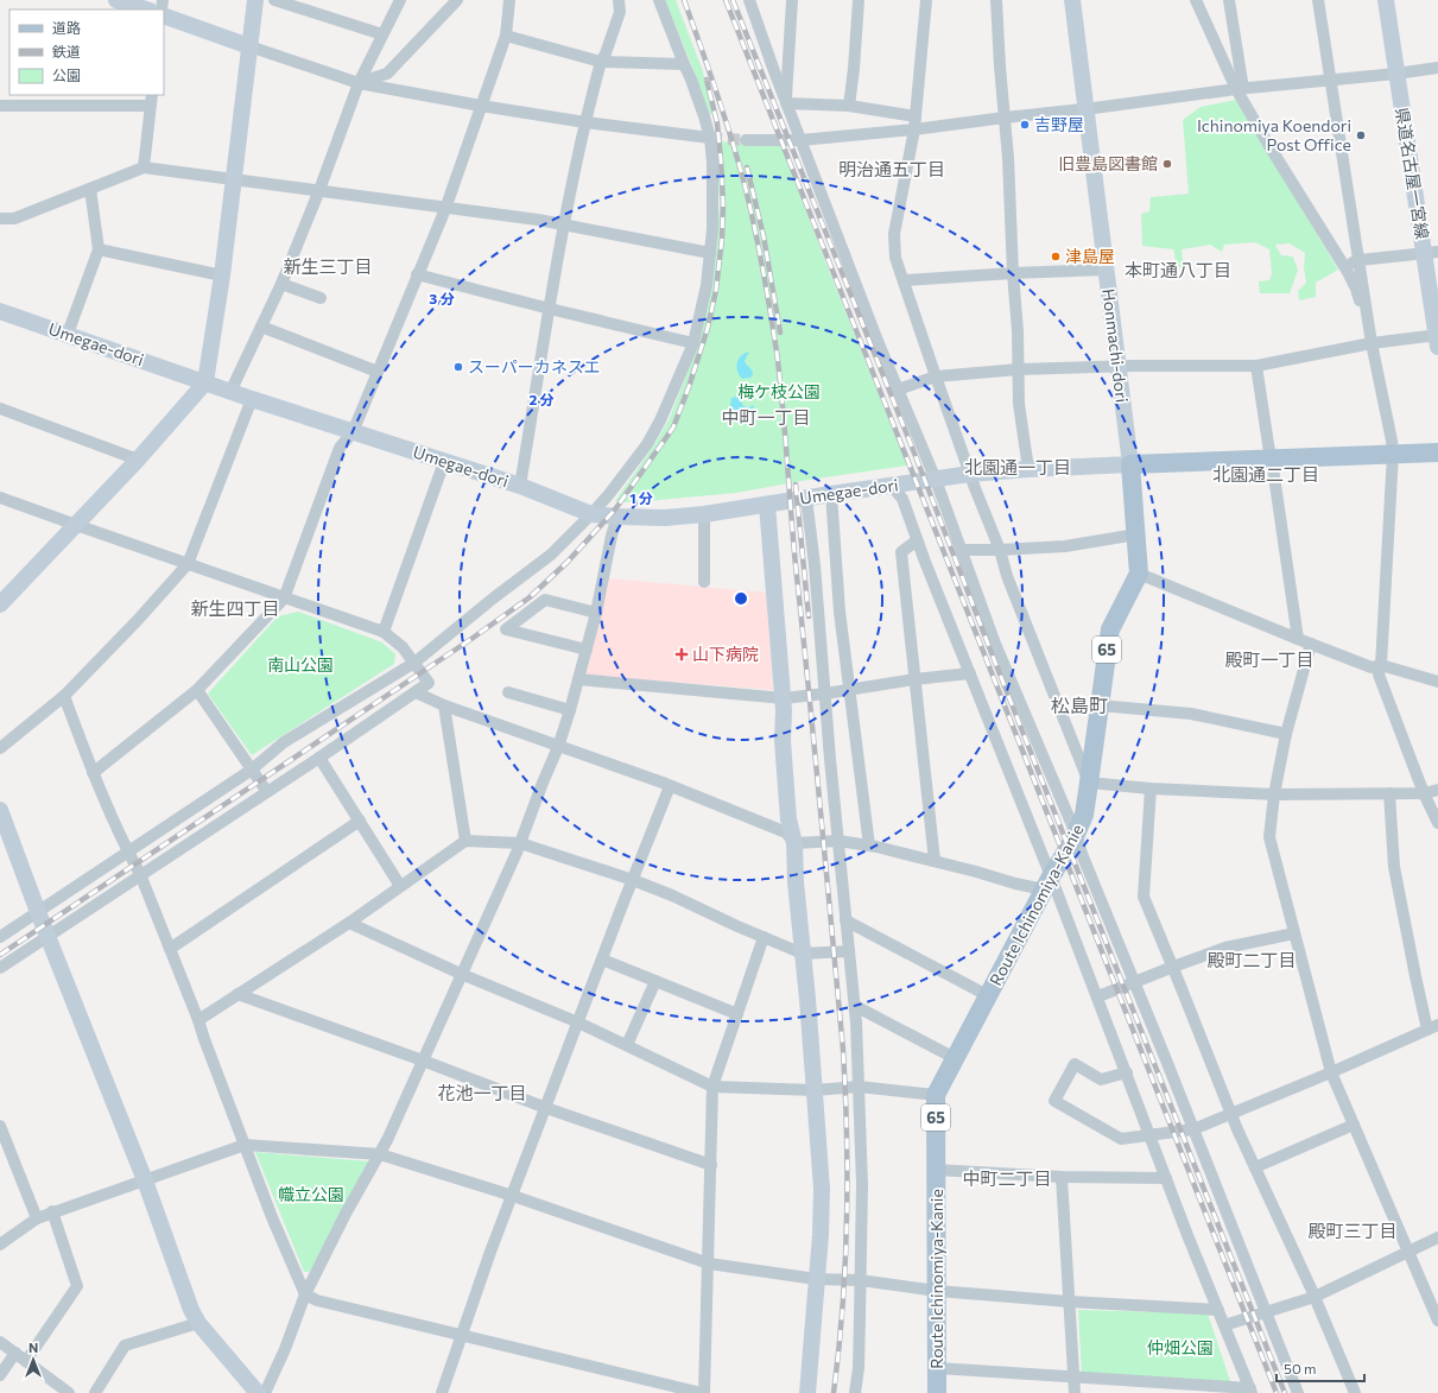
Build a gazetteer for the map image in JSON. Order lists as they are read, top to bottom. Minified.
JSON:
{"streets":{"main road":["65","Route Ichinomiya-Kanie"],"street":["県道名古屋一宮線","Umegae-dori","Honmachi-dori"]},"crossings":[["Umegae-dori","Honmachi-dori"]],"districts":["明治通五丁目","新生三丁目","本町通八丁目","中町一丁目","北園通一丁目","北園通二丁目","新生四丁目","殿町一丁目","松島町","殿町二丁目","花池一丁目","中町二丁目","殿町三丁目"],"parks":["梅ケ枝公園","南山公園","幟立公園","仲畑公園"],"places":{"other":["吉野屋","Ichinomiya Koendori Post Office","旧豊島図書館","津島屋","スーパーカネスエ"],"health":["山下病院"]},"legend":["道路","鉄道","公園"],"scale_bar":"50 m","north":"top","rings":["3 分","2 分","1 分"]}
